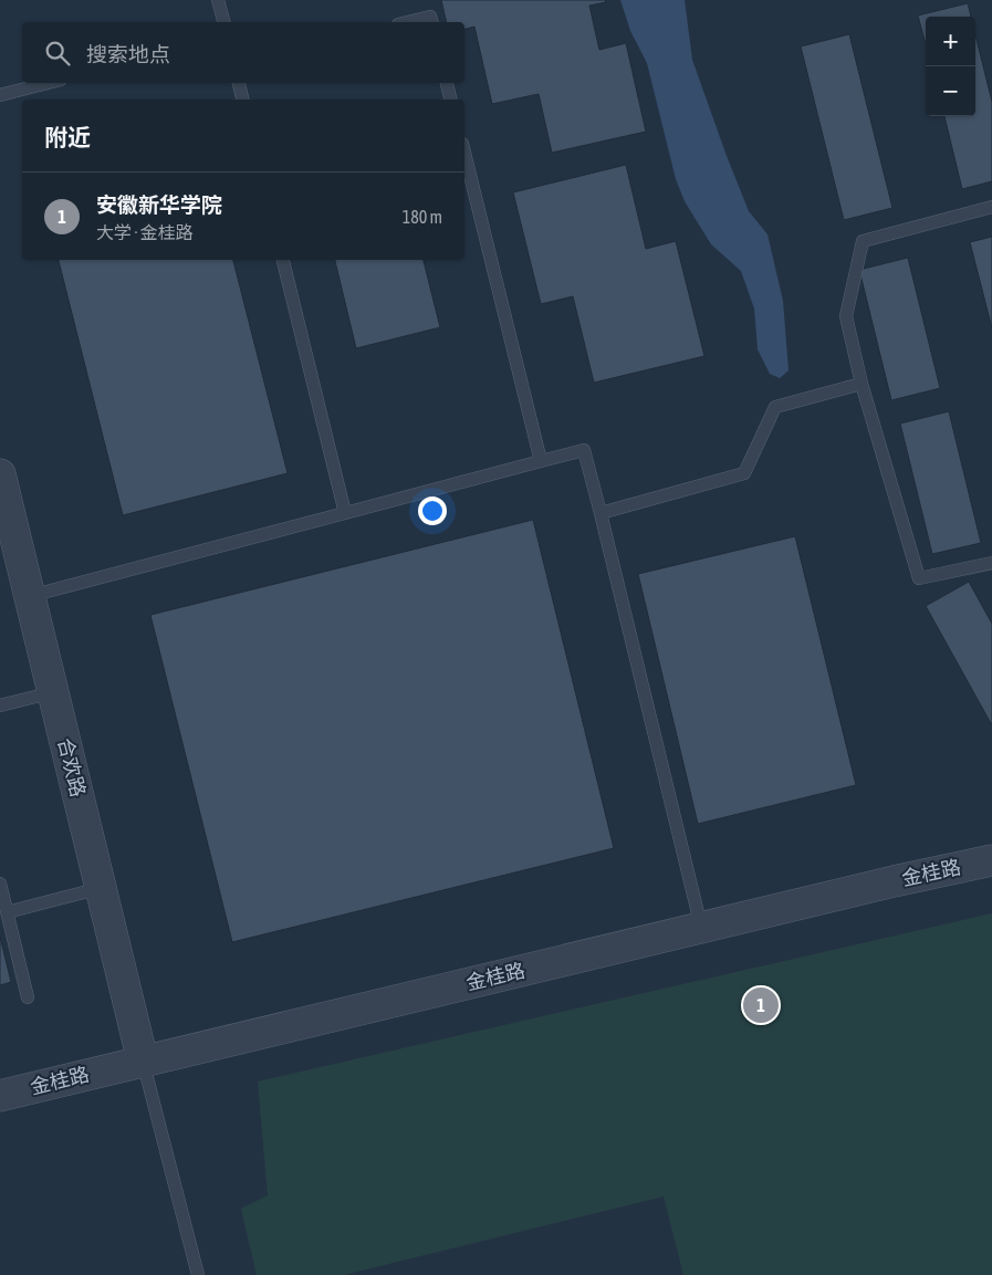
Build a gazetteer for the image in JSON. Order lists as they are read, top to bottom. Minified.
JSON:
{"streets":{"street":["合欢路","金桂路"]},"crossings":[["合欢路","金桂路"]],"page":{"map_buttons":["+","−"],"search":"搜索地点","heading":"附近","list":[{"mark":"1","name":"安徽新华学院","note":"大学 · 金桂路","value":"180 m"}],"pins":"1"}}
